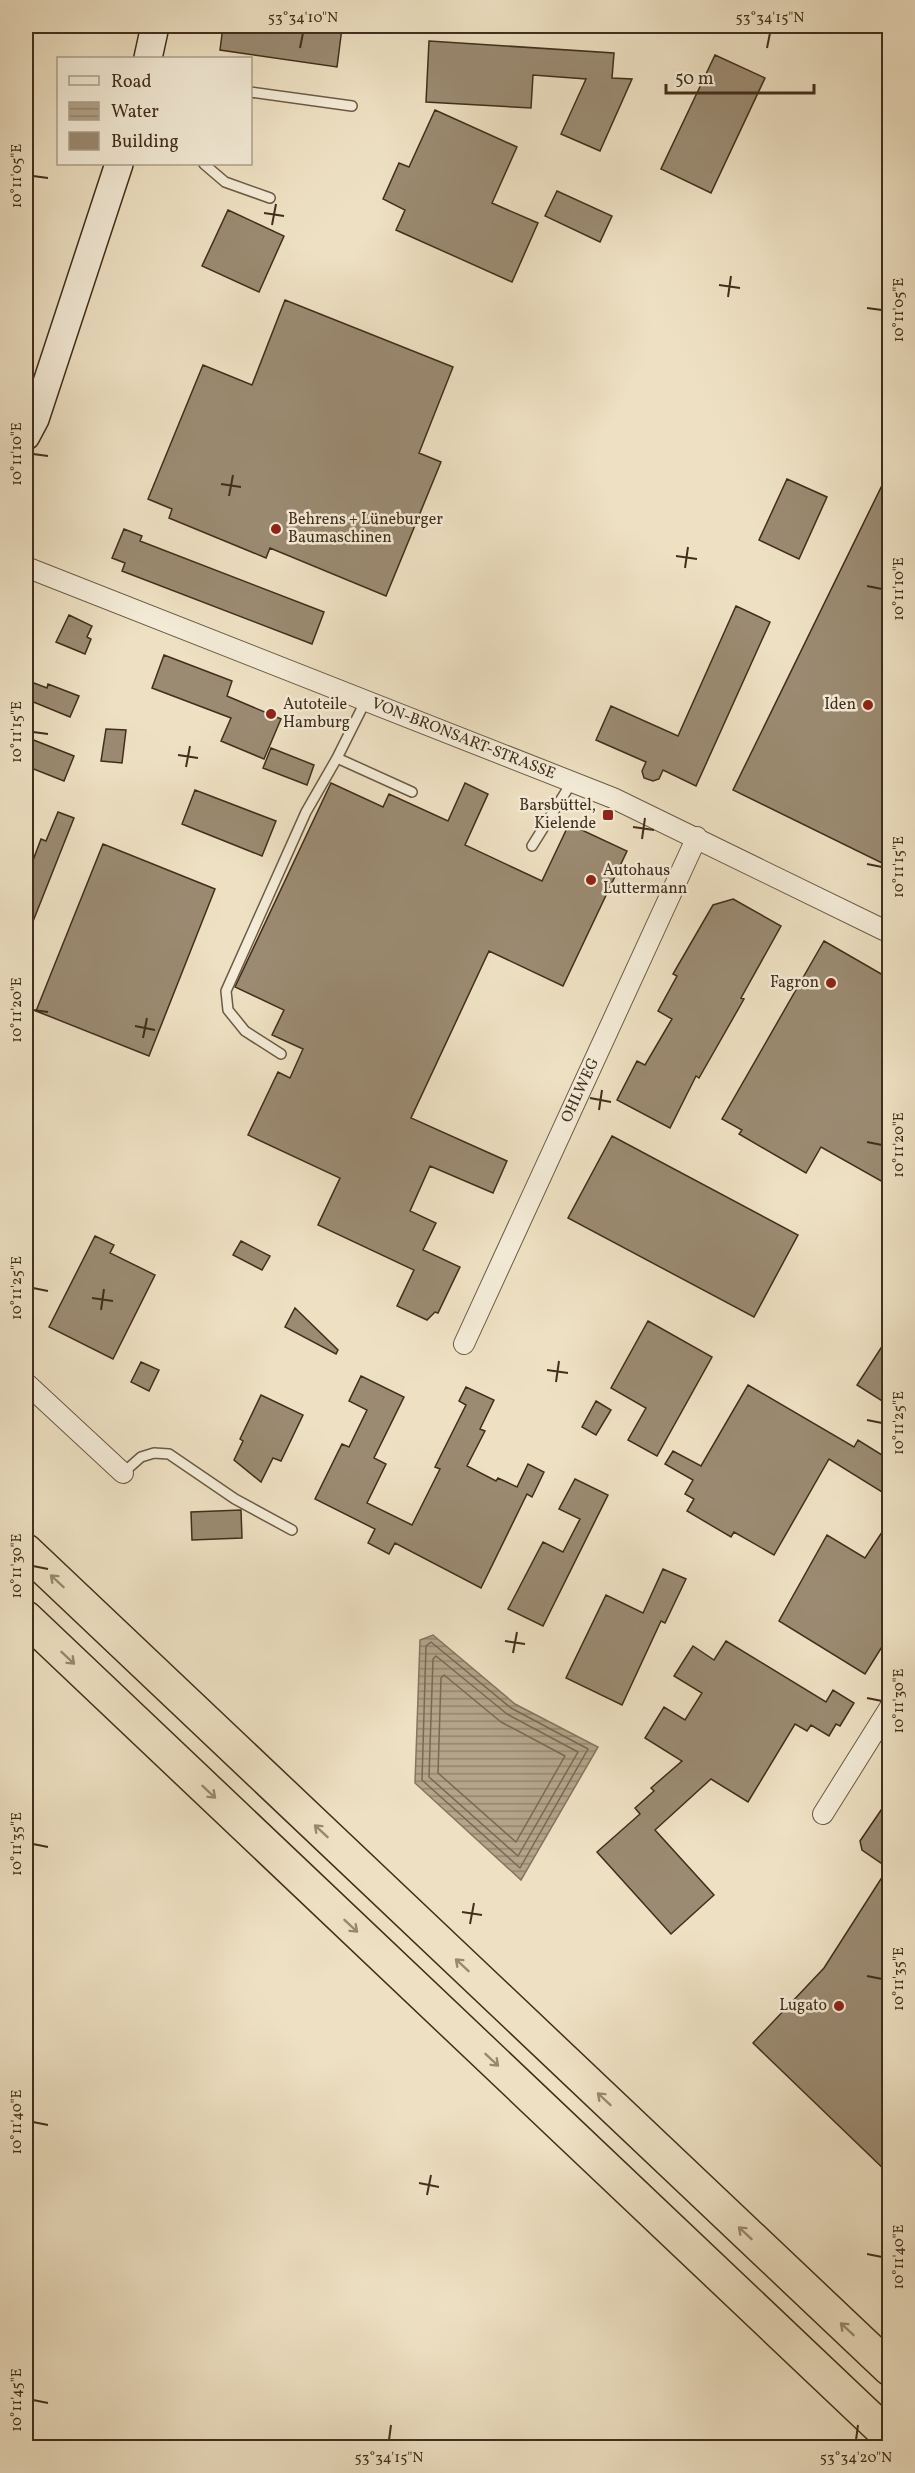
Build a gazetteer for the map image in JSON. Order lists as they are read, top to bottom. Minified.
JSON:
{"streets":{"street":["VON-BRONSART-STRASSE","OHLWEG"]},"crossings":[["VON-BRONSART-STRASSE","OHLWEG"]],"places":{"other":["Behrens + Lüneburger Baumaschinen","Iden","Autoteile Hamburg","Autohaus Luttermann","Fagron","Lugato"],"transit":["Barsbüttel, Kielende"]},"legend":["Road","Water","Building"],"scale_bar":"50 m","coordinates":["53°34'10\"N","53°34'15\"N","10°11'05\"E","10°11'10\"E","10°11'15\"E","10°11'20\"E","10°11'25\"E","10°11'30\"E","10°11'35\"E","10°11'40\"E","10°11'45\"E","53°34'20\"N"]}
